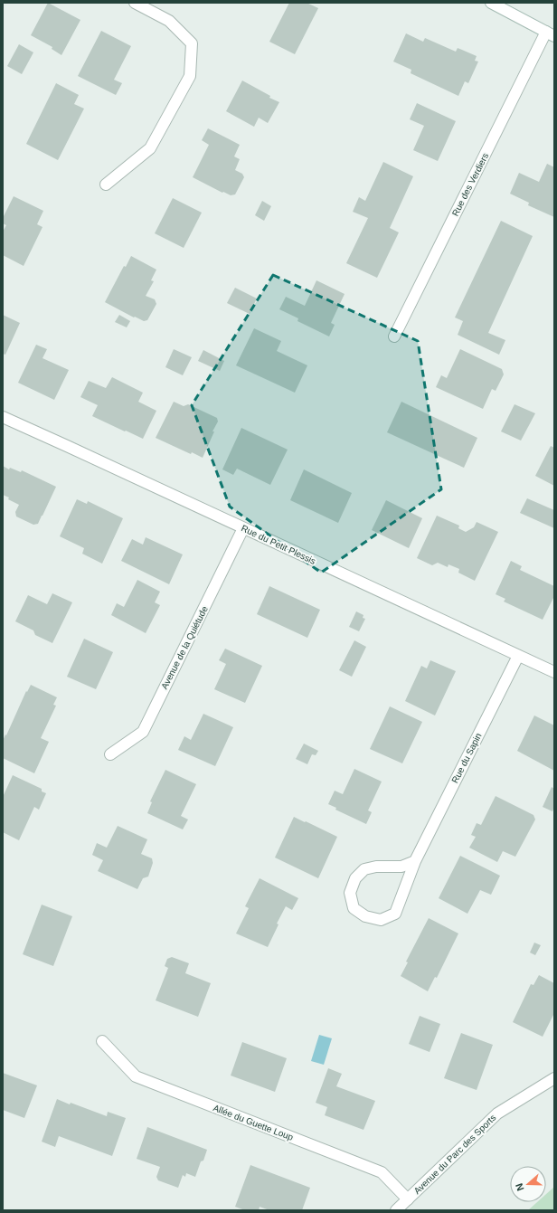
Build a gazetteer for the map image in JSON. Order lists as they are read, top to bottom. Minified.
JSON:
{"streets":{"street":["Rue des Verdiers","Rue du Petit Plessis","Avenue de la Quiétude","Rue du Sapin","Allée du Guette Loup","Avenue du Parc des Sports"]},"crossings":[["Rue du Petit Plessis","Avenue de la Quiétude"],["Rue du Petit Plessis","Rue du Sapin"],["Allée du Guette Loup","Avenue du Parc des Sports"]],"north":"left"}
